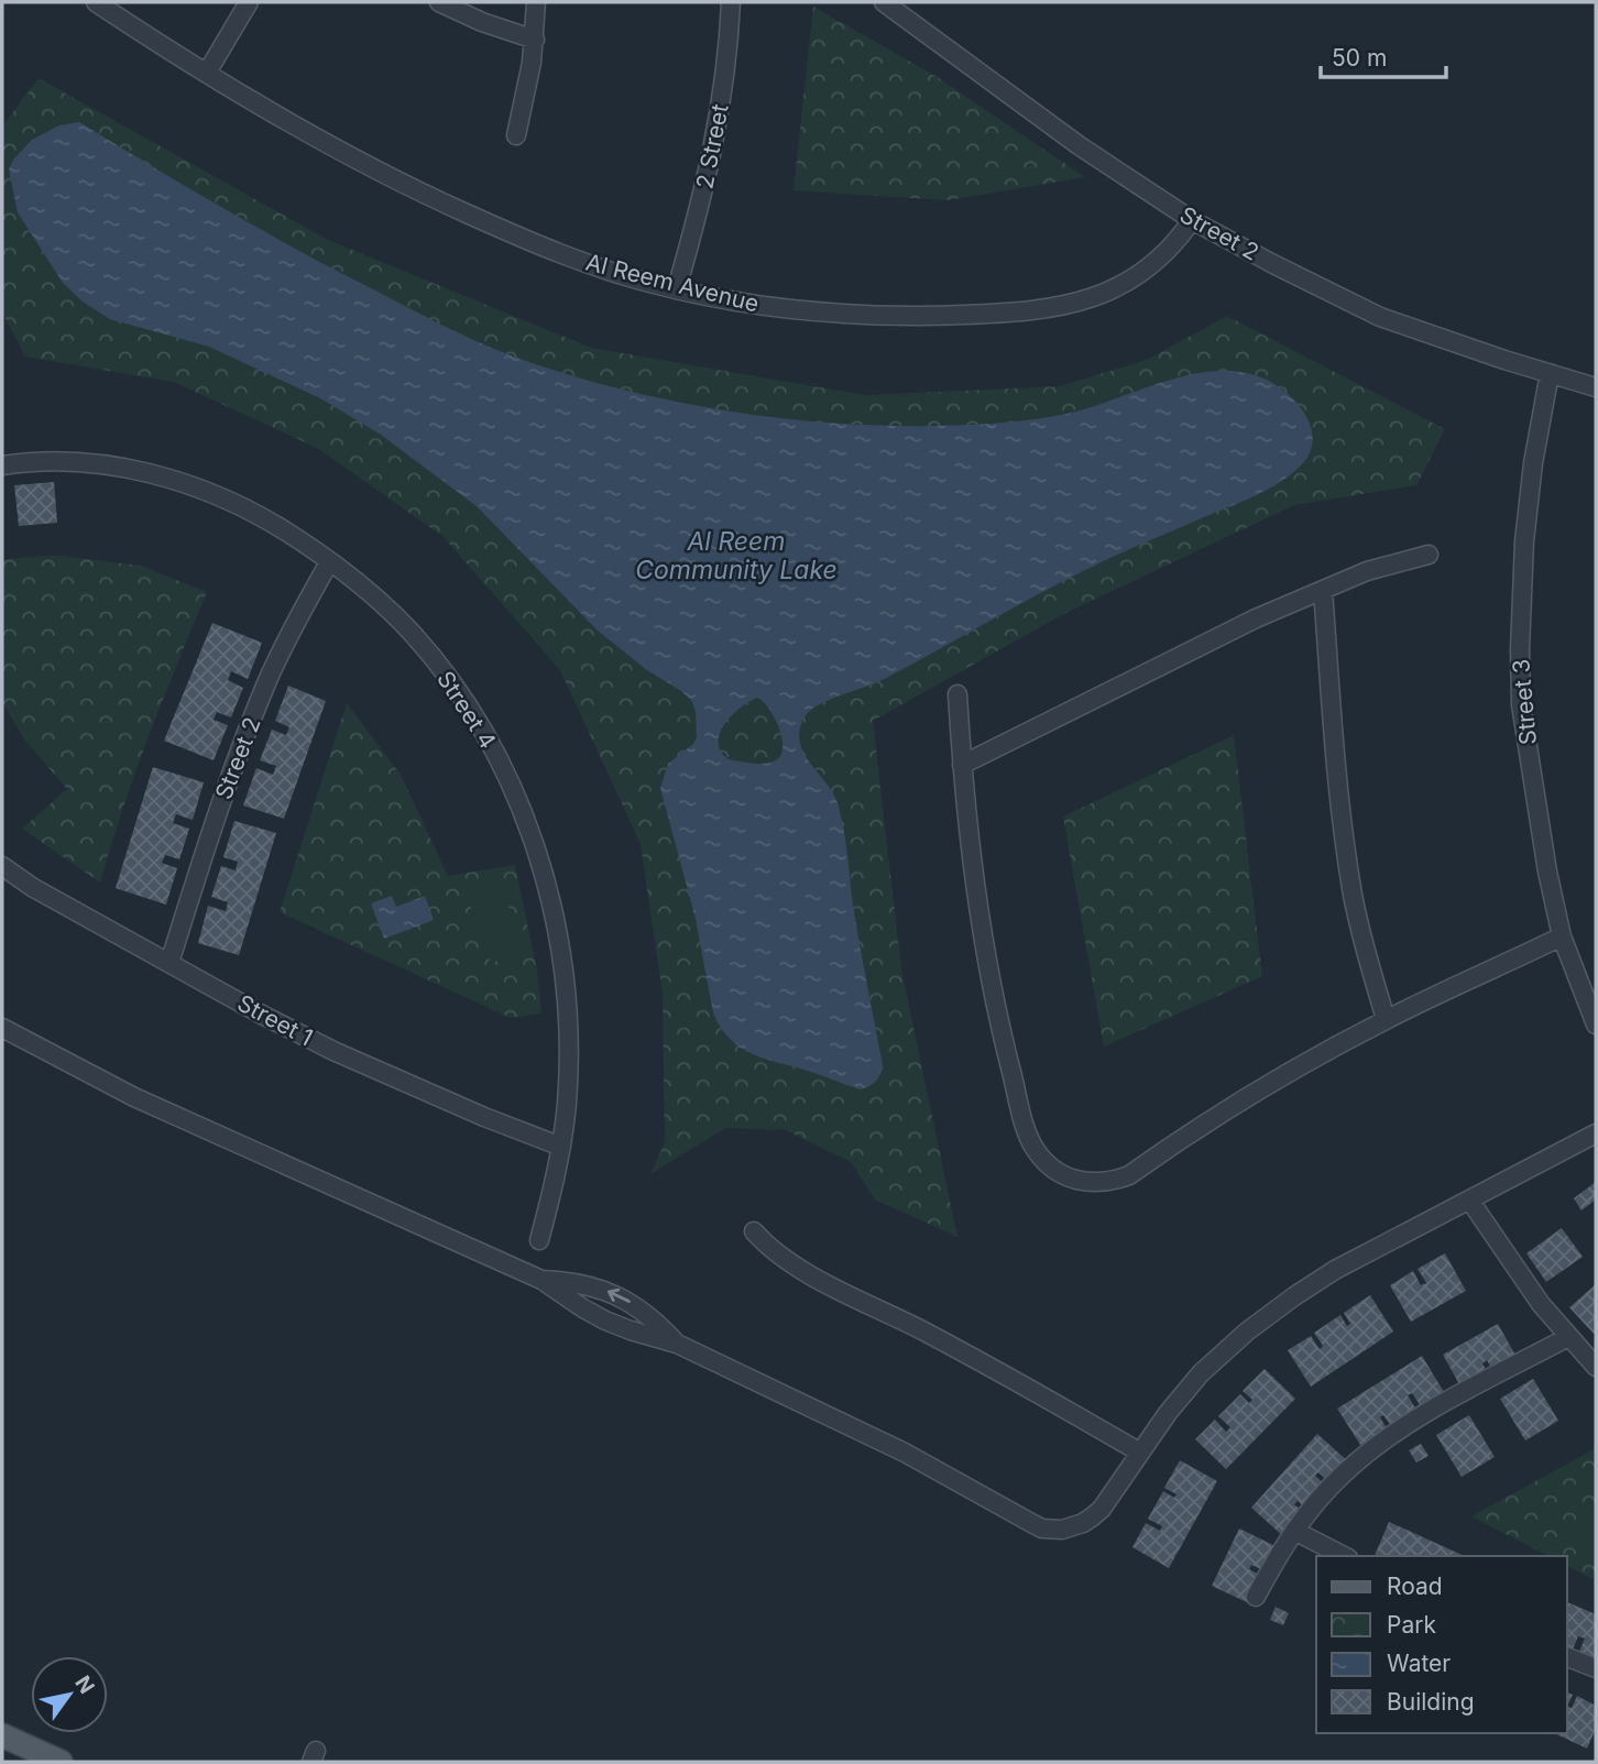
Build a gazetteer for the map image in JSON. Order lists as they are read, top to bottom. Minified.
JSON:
{"streets":{"street":["2 Street","Street 2","Al Reem Avenue","Street 3","Street 4","Street 1"]},"crossings":[["2 Street","Al Reem Avenue"],["Street 2","Al Reem Avenue"],["Street 2","Street 3"],["Street 2","Street 4"],["Street 2","Street 1"],["Street 4","Street 1"]],"water":["Al Reem Community Lake"],"legend":["Road","Park","Water","Building"],"scale_bar":"50 m","north":"top right"}
